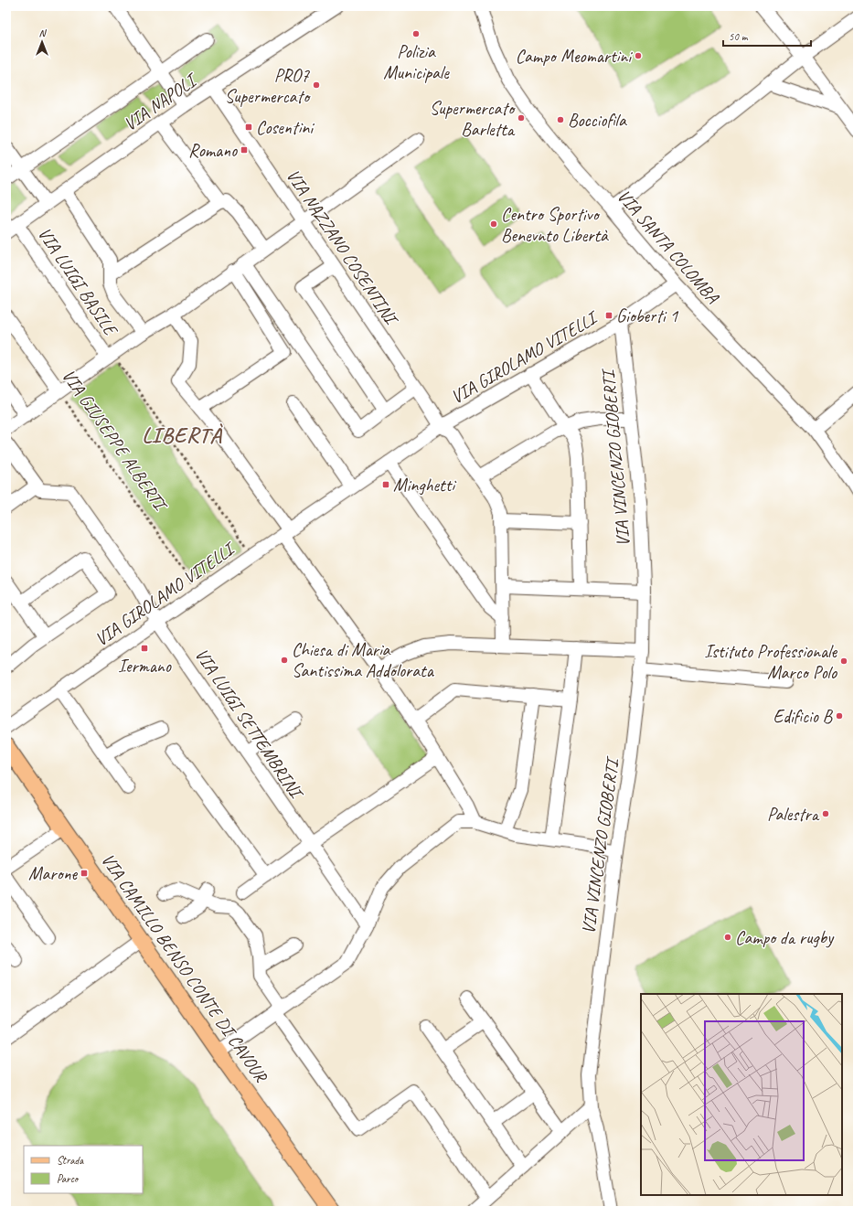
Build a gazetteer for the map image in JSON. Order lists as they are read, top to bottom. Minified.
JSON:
{"streets":{"main road":["VIA CAMILLO BENSO CONTE DI CAVOUR"],"street":["VIA NAPOLI","VIA NAZZANO COSENTINI","VIA SANTA COLOMBA","VIA LUIGI BASILE","VIA GIROLAMO VITELLI","VIA GIUSEPPE ALBERTI","VIA VINCENZO GIOBERTI","VIA LUIGI SETTEMBRINI"]},"crossings":[["VIA NAPOLI","VIA NAZZANO COSENTINI"],["VIA NAPOLI","VIA LUIGI BASILE"],["VIA NAZZANO COSENTINI","VIA GIROLAMO VITELLI"],["VIA SANTA COLOMBA","VIA GIROLAMO VITELLI"],["VIA GIROLAMO VITELLI","VIA VINCENZO GIOBERTI"],["VIA GIROLAMO VITELLI","VIA LUIGI SETTEMBRINI"]],"districts":["LIBERTÀ"],"places":{"other":["Polizia Municipale","Campo Meomartini","PRO7 Supermercato","Supermercato Barletta","Bocciofila","Centro Sportivo Benevnto Libertà","Chiesa di Maria Santissima Addolorata","Istituto Professionale Marco Polo","Edificio B","Palestra","Campo da rugby"],"transit":["Cosentini","Romano","Gioberti 1","Minghetti","Iermano","Marone"]},"legend":["Strada","Parco"],"scale_bar":"50 m","north":"top"}
